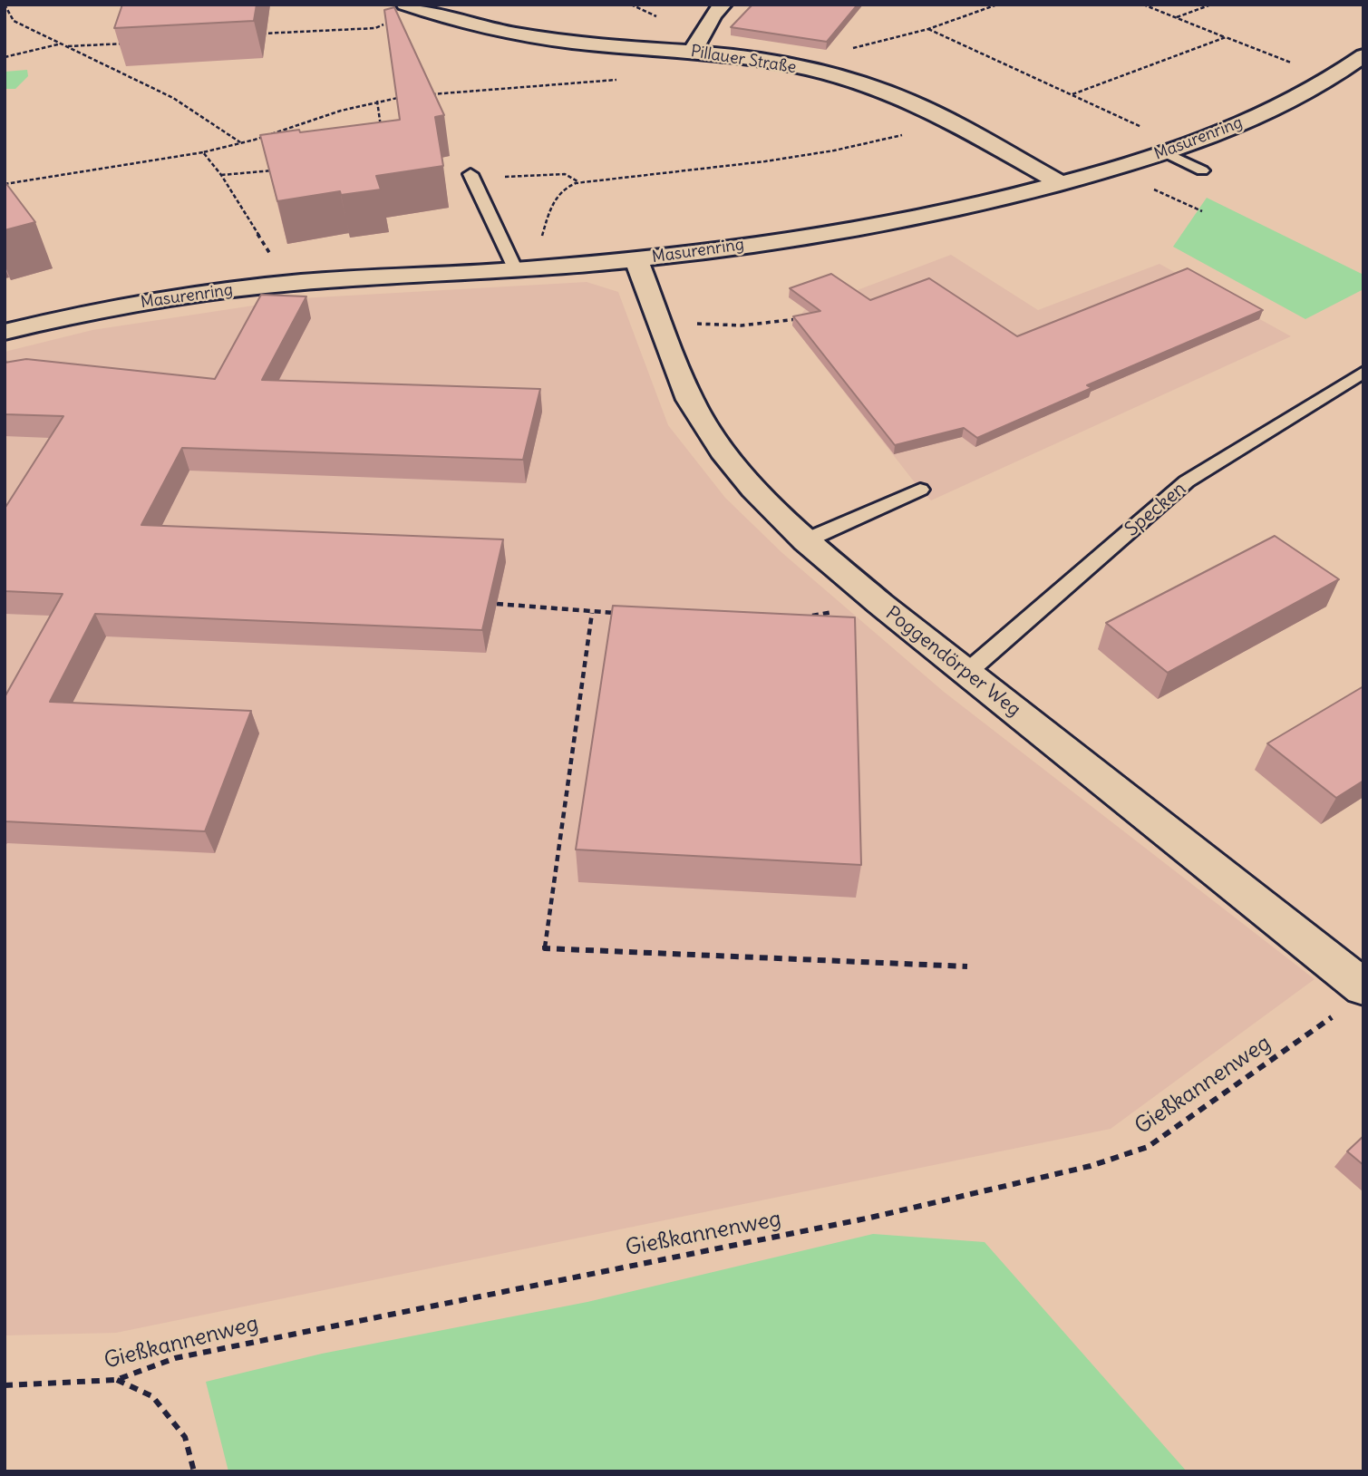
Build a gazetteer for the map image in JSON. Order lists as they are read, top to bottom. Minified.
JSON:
{"streets":{"street":["Pillauer Straße","Masurenring","Poggendörper Weg"],"lane":["Specken"],"path":["Gießkannenweg"]},"crossings":[["Pillauer Straße","Masurenring"],["Masurenring","Poggendörper Weg"],["Specken","Poggendörper Weg"],["Poggendörper Weg","Gießkannenweg"]]}
